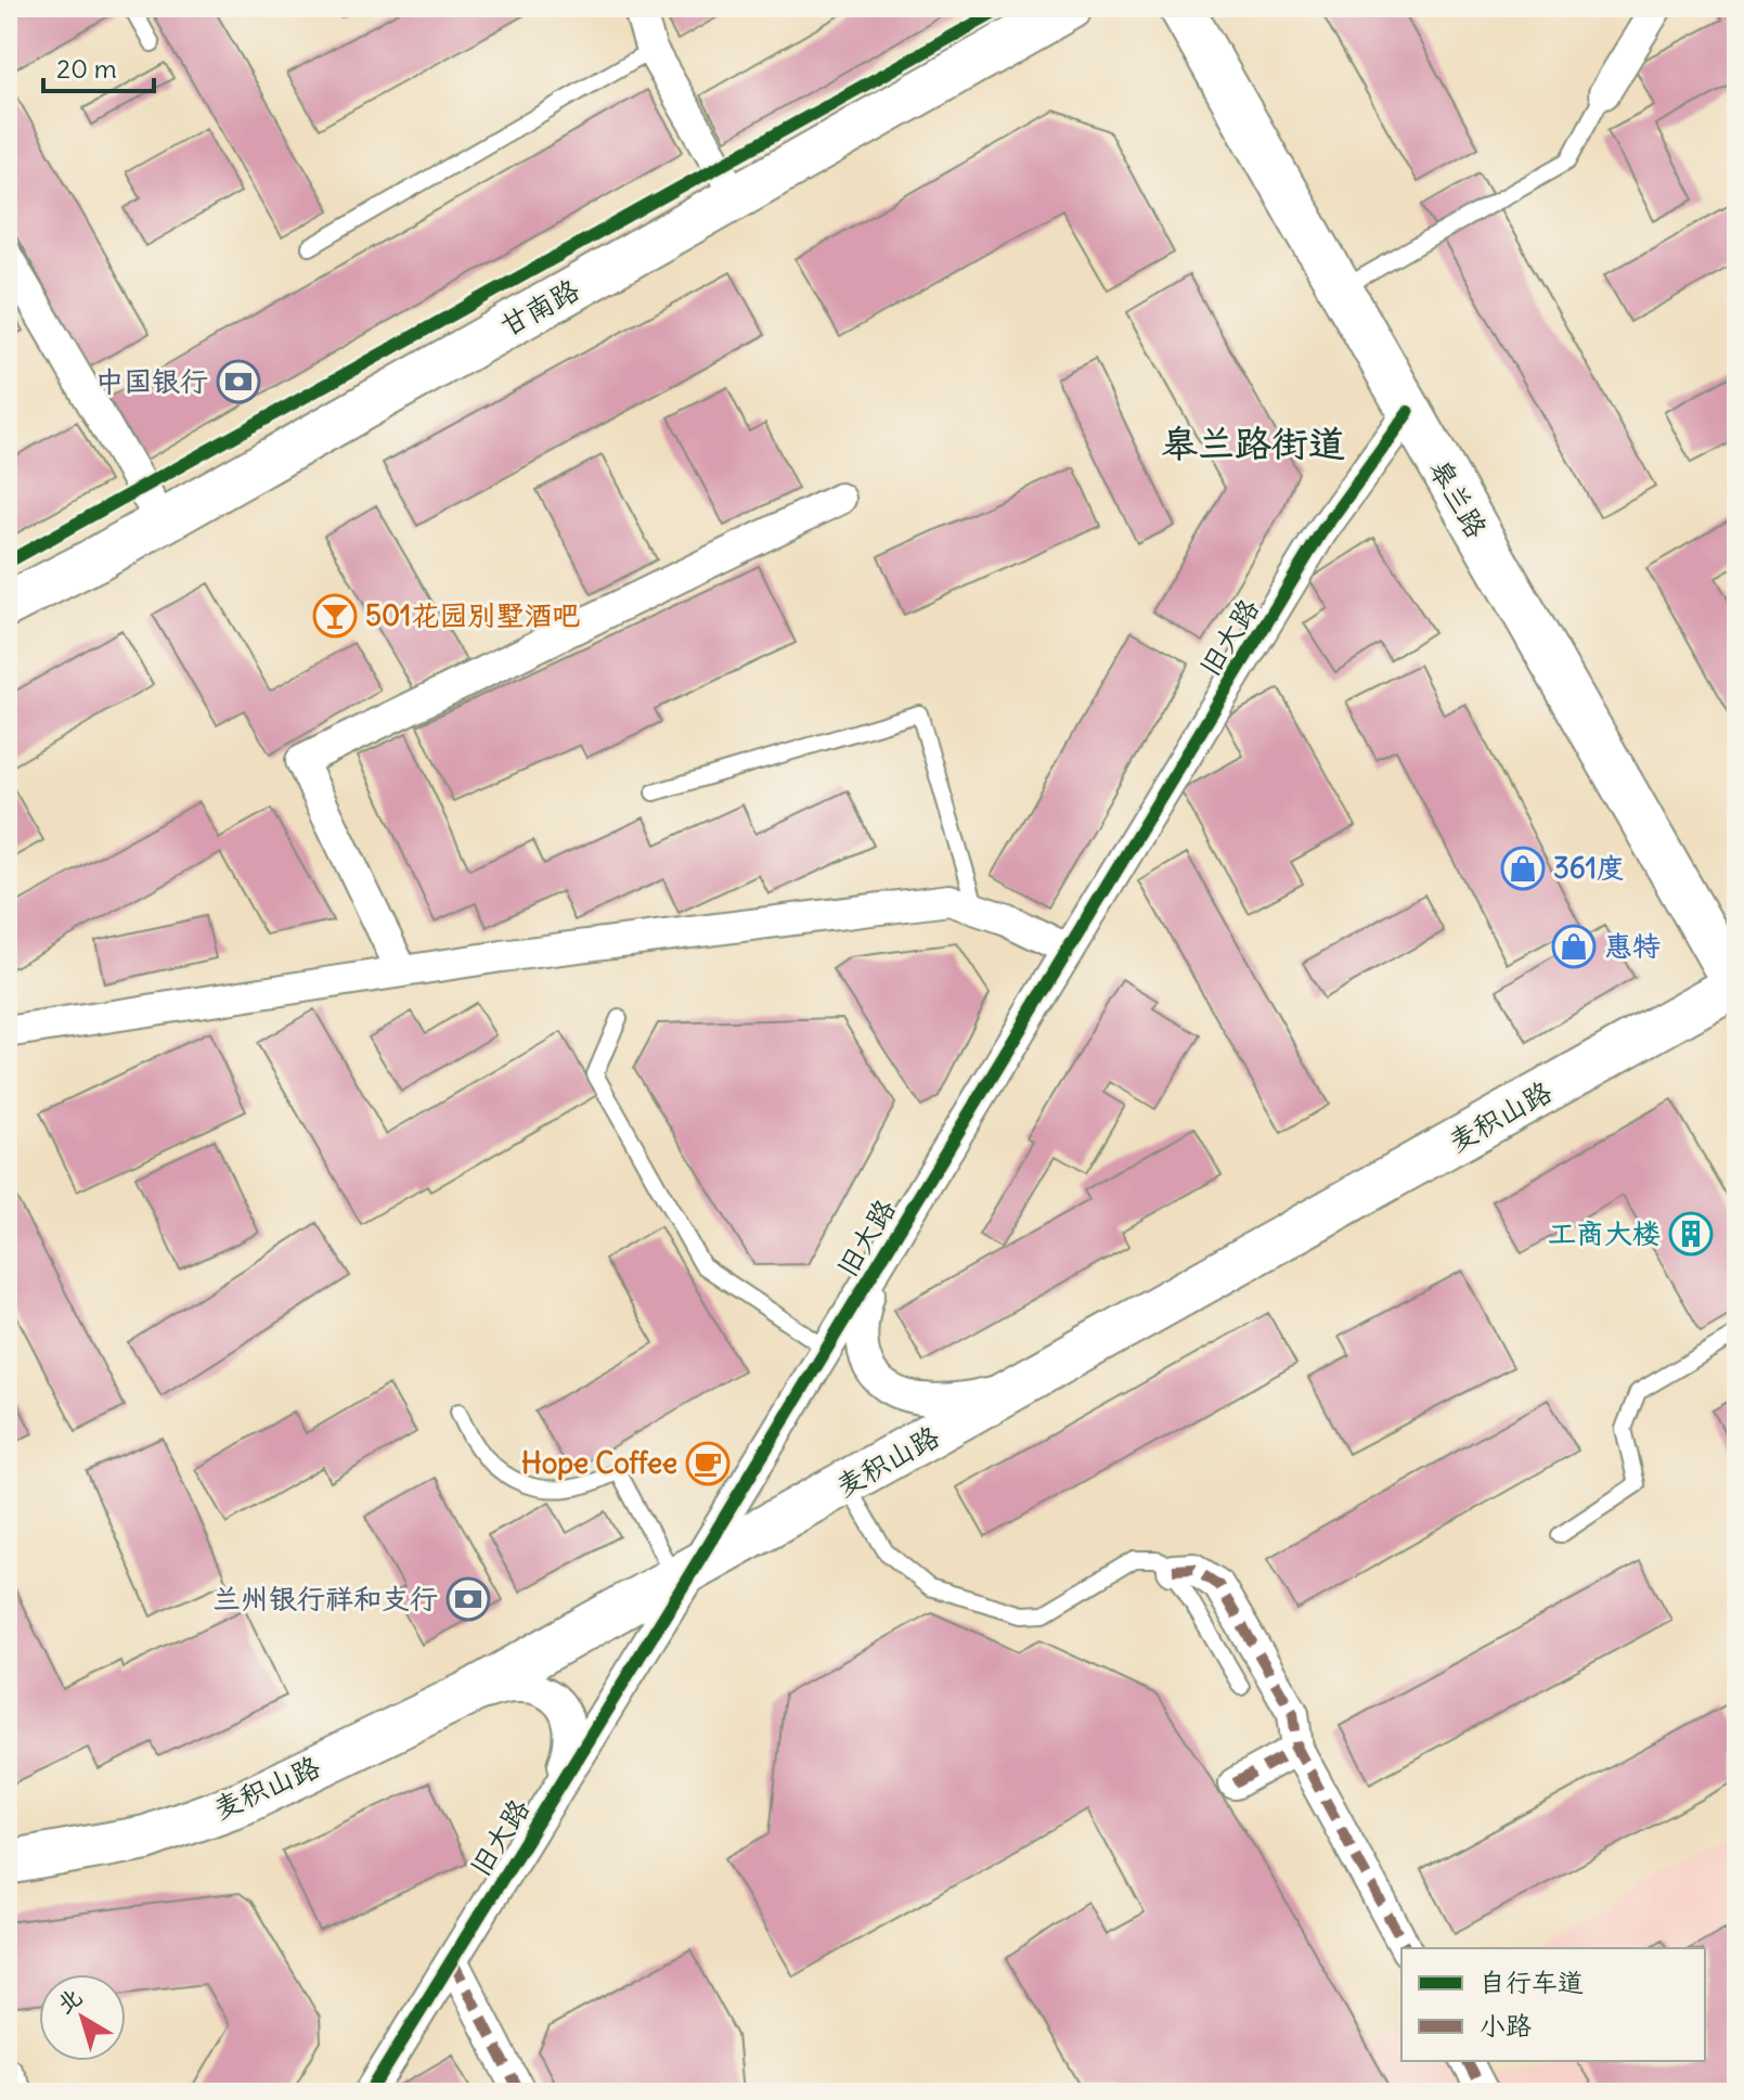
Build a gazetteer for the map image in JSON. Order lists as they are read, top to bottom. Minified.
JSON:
{"streets":{"street":["甘南路","皋兰路","旧大路","麦积山路"]},"crossings":[["皋兰路","旧大路"],["皋兰路","麦积山路"],["旧大路","麦积山路"]],"districts":["皋兰路街道"],"places":{"bank":["中国银行","兰州银行祥和支行"],"bar":["501花园别墅酒吧"],"shop":["361度","惠特"],"building":["工商大楼"],"cafe":["Hope Coffee"]},"legend":["自行车道","小路"],"scale_bar":"20 m","north":"top left"}
